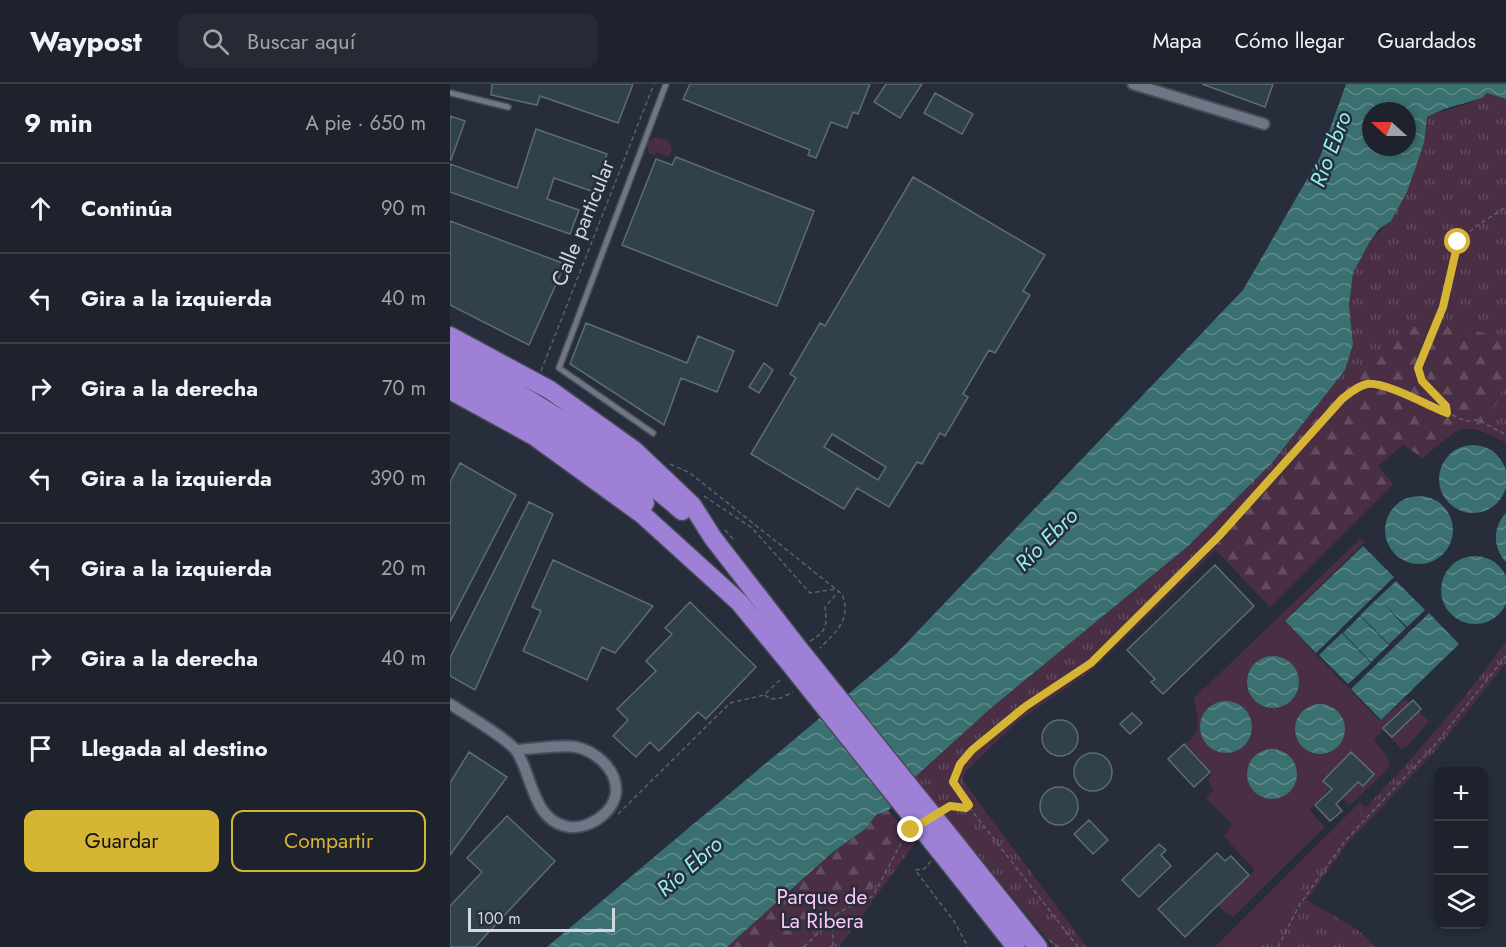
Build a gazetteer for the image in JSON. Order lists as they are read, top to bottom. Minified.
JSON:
{"streets":{"path":["Calle particular"]},"water":["Río Ebro"],"parks":["Parque de La Ribera"],"scale_bar":"100 m","north":"left","page":{"header":"Waypost","search":"Buscar aquí","nav":["Mapa","Cómo llegar","Guardados"],"heading":["9 min","A pie · 650 m"],"list":[["Continúa","90 m"],["Gira a la izquierda","40 m"],["Gira a la derecha","70 m"],["Gira a la izquierda","390 m"],["Gira a la izquierda","20 m"],["Gira a la derecha","40 m"],"Llegada al destino"],"map_buttons":["+","−"],"buttons":["Guardar","Compartir"],"scale":"100 m"}}
